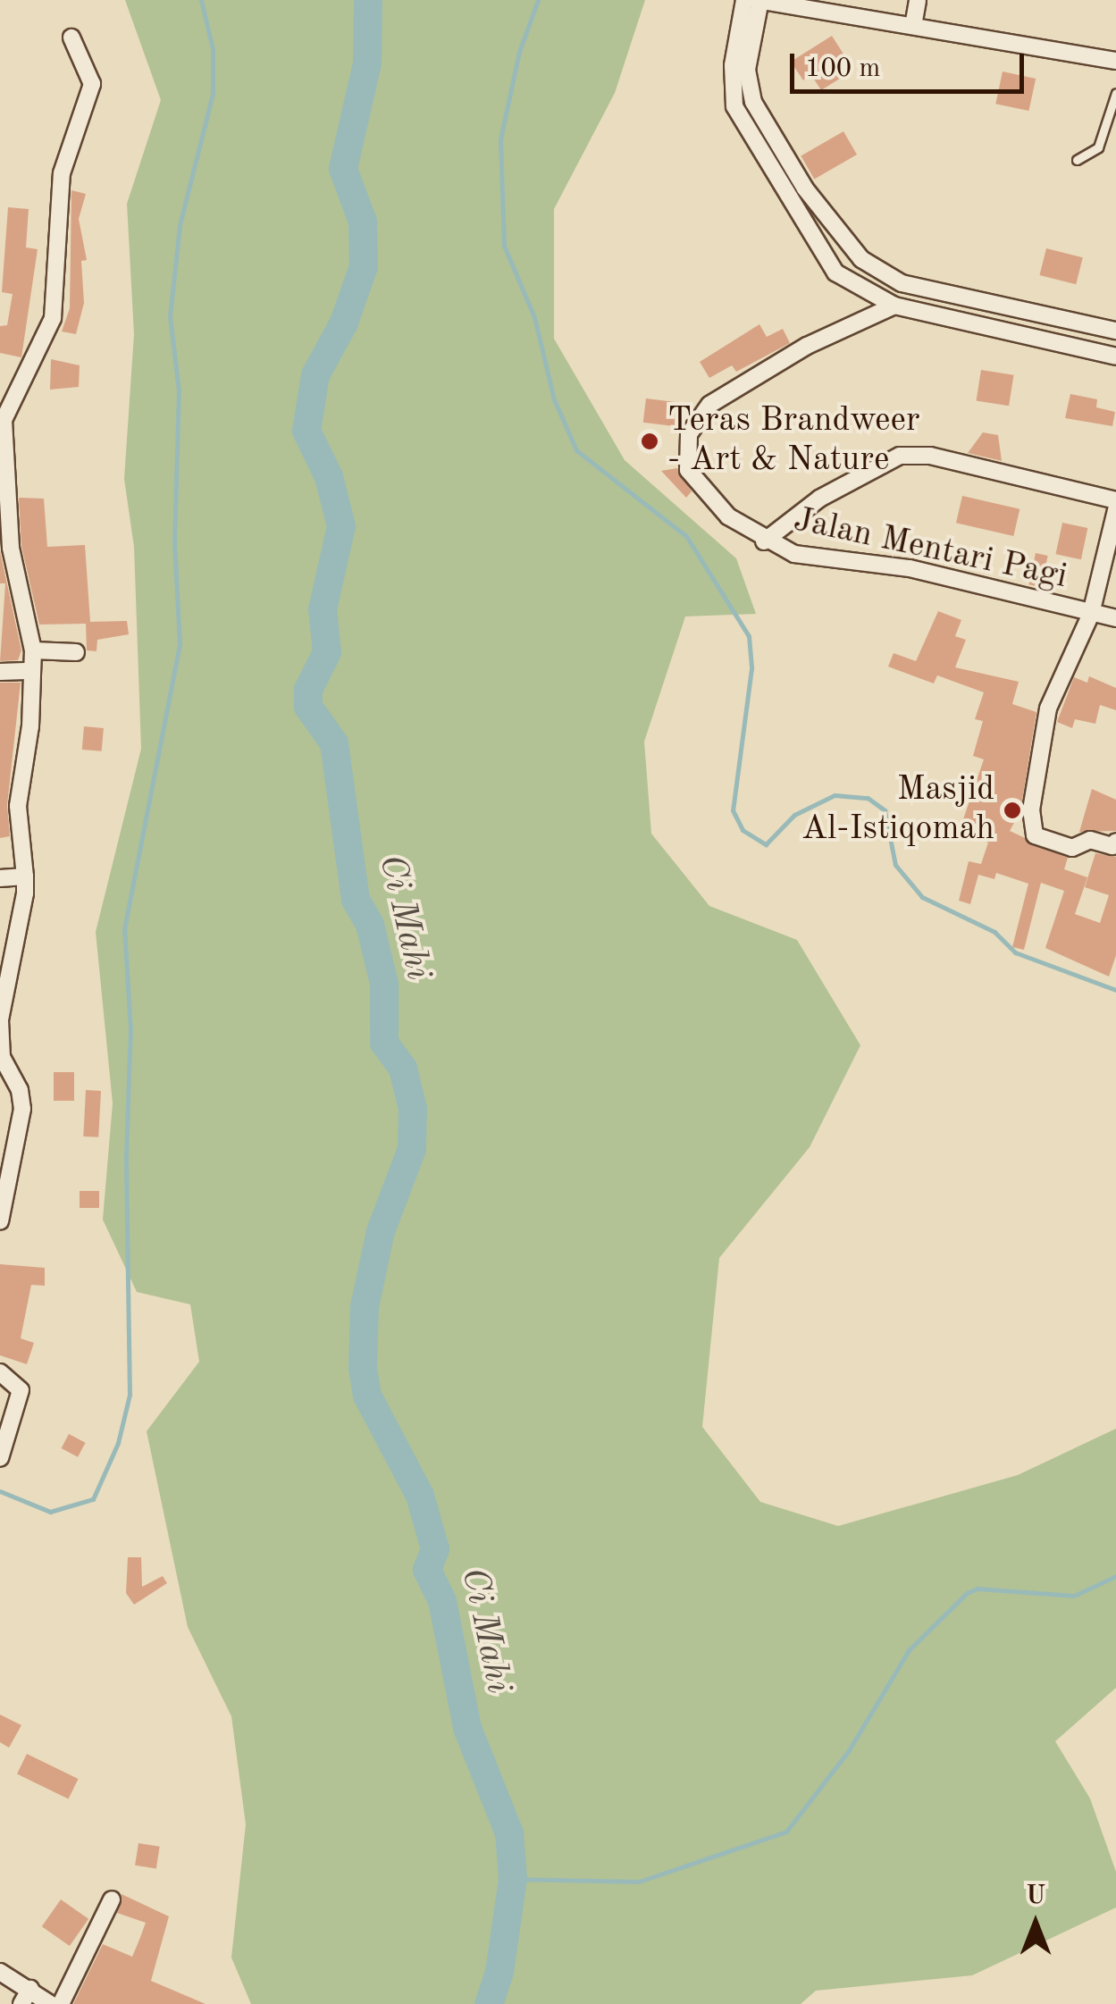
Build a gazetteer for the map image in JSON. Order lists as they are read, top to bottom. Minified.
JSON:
{"streets":{"street":["Jalan Mentari Pagi"]},"water":["Ci Mahi"],"places":["Teras Brandweer - Art & Nature","Masjid Al-Istiqomah"],"scale_bar":"100 m","north":"top"}
